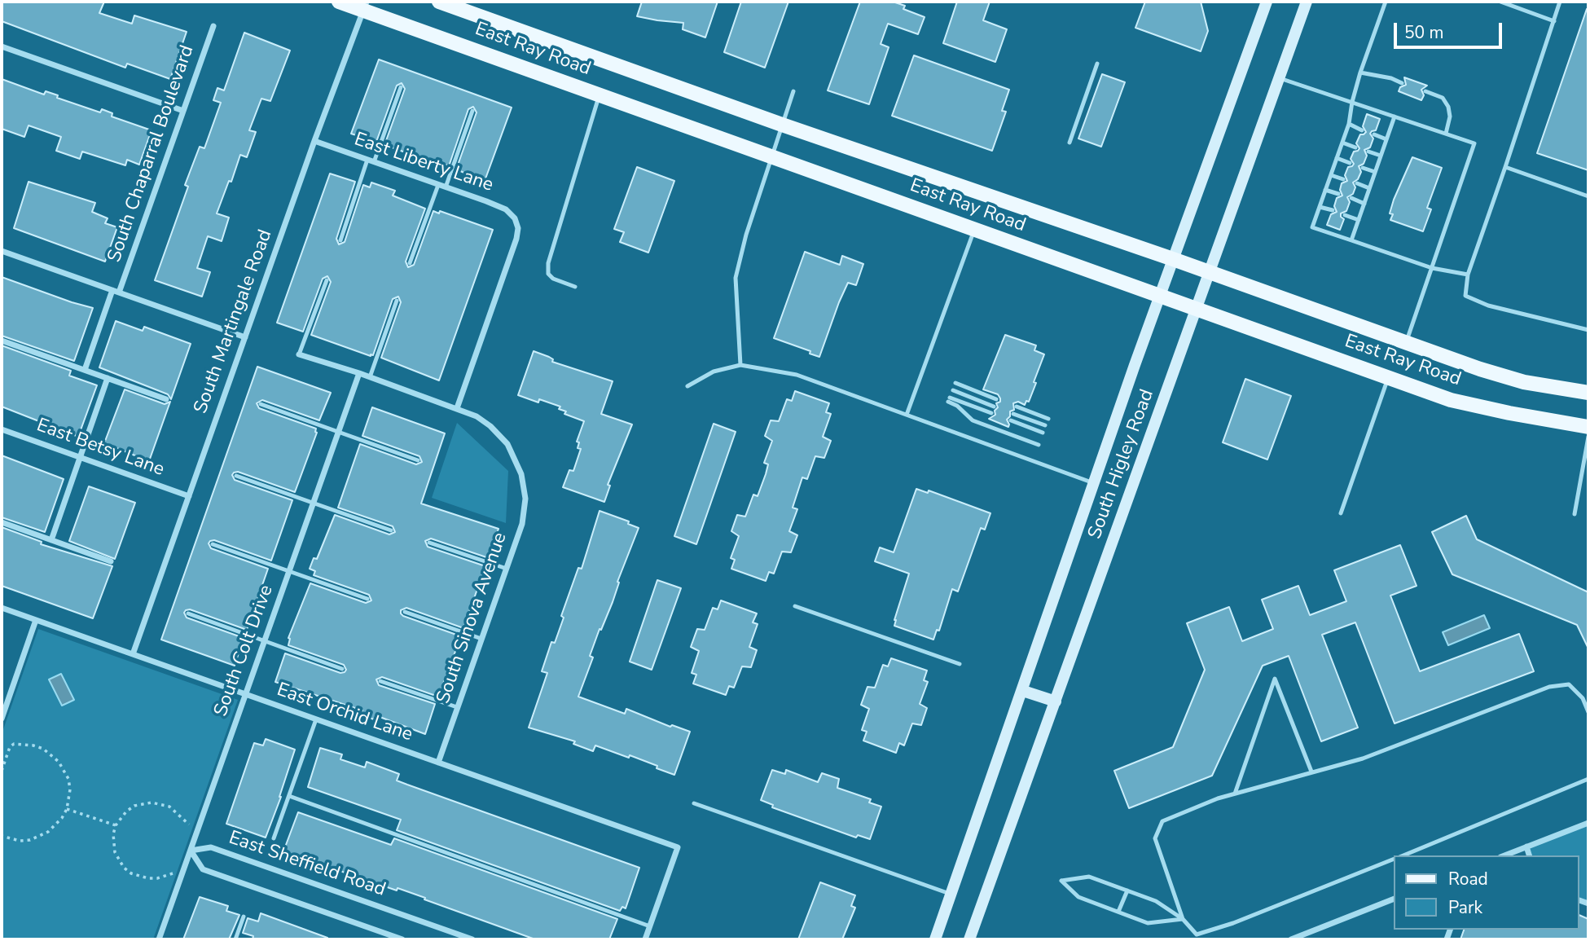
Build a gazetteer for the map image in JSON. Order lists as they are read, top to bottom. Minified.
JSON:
{"streets":{"main road":["East Ray Road","South Higley Road"],"street":["South Chaparral Boulevard","East Liberty Lane","South Martingale Road","East Betsy Lane","South Sinova Avenue","South Colt Drive","East Orchid Lane","East Sheffield Road"]},"crossings":[["East Ray Road","South Martingale Road"],["East Ray Road","South Higley Road"],["East Liberty Lane","South Martingale Road"],["East Liberty Lane","South Sinova Avenue"],["South Martingale Road","East Betsy Lane"],["South Martingale Road","East Orchid Lane"],["South Sinova Avenue","South Colt Drive"],["South Sinova Avenue","East Orchid Lane"],["South Colt Drive","East Orchid Lane"],["South Colt Drive","East Sheffield Road"]],"legend":["Road","Park"],"scale_bar":"50 m"}
